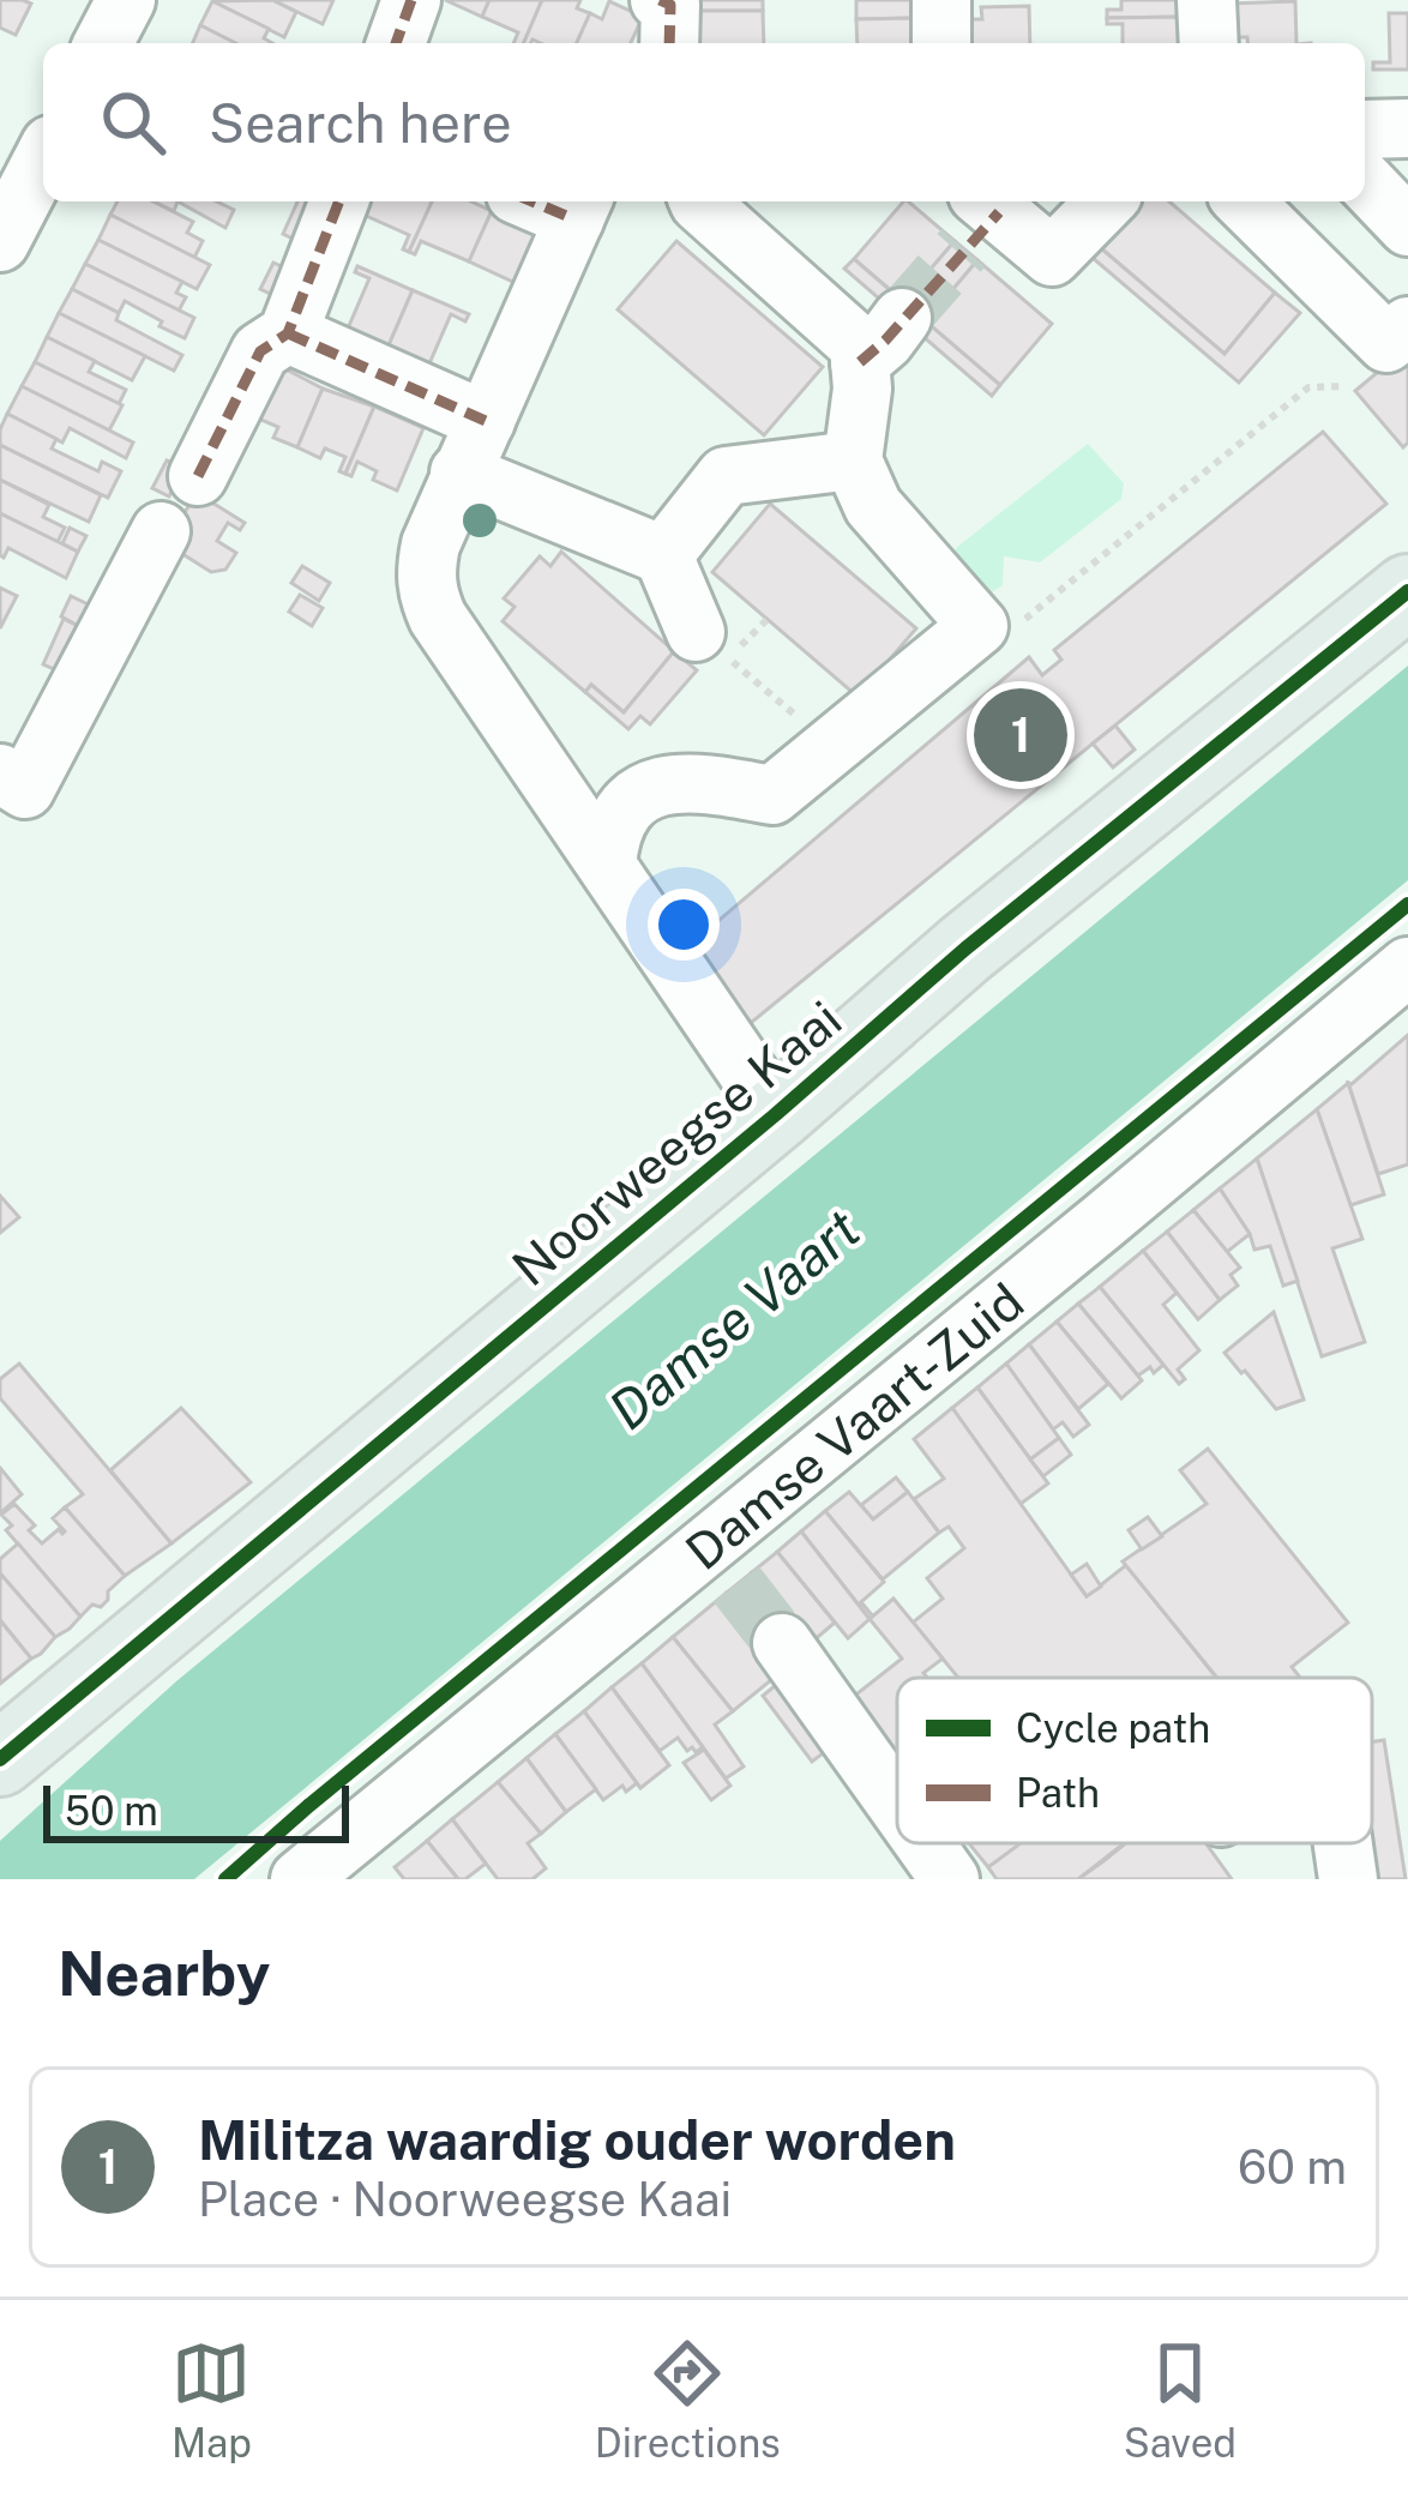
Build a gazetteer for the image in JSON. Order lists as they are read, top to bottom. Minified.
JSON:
{"streets":{"main road":["Noorweegse Kaai"],"street":["Damse Vaart-Zuid"]},"water":["Damse Vaart"],"legend":["Cycle path","Path"],"scale_bar":"50 m","page":{"search":"Search here","pins":"1","scale":"50 m","heading":"Nearby","list":[{"mark":"1","name":"Militza waardig ouder worden","note":"Place · Noorweegse Kaai","value":"60 m"}],"nav":["Map","Directions","Saved"]}}
